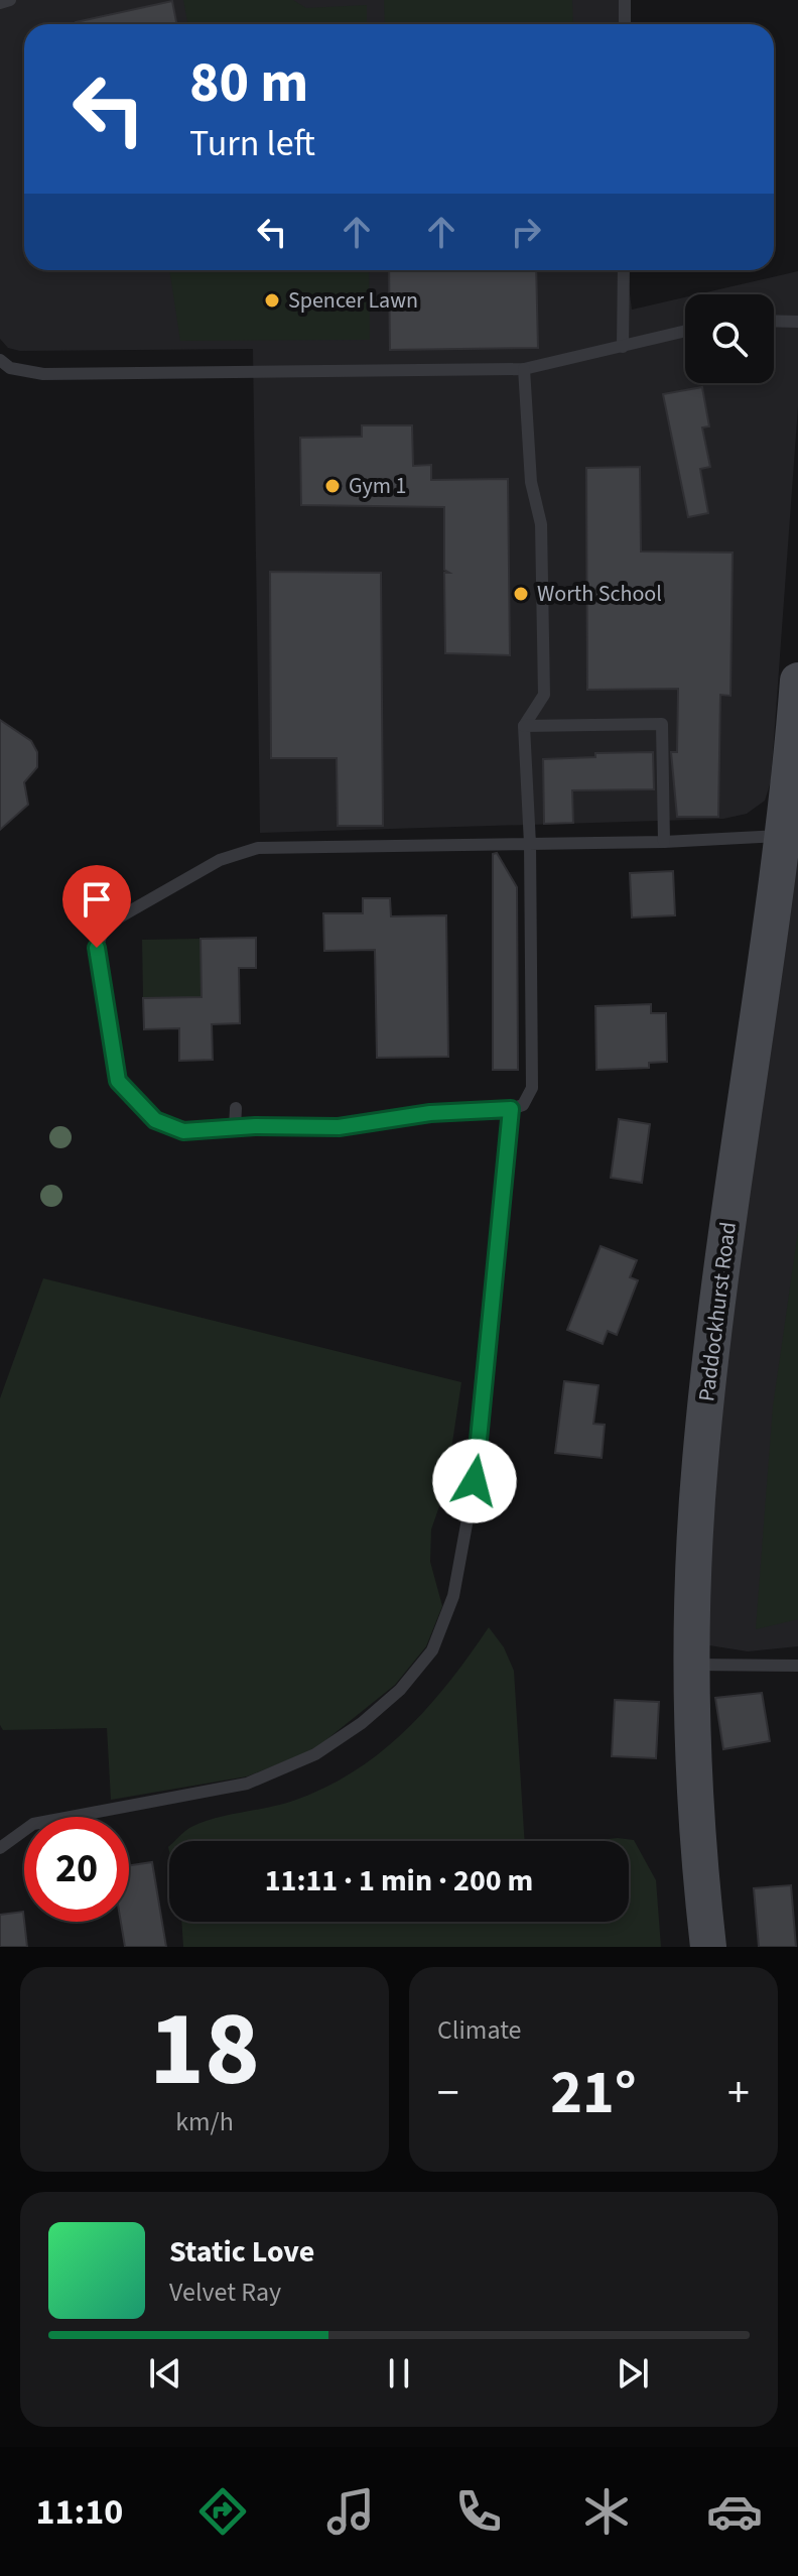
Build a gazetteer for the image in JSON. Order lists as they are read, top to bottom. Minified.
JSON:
{"streets":{"main road":["Paddockhurst Road"]},"places":["Spencer Lawn","Gym 1","Worth School"],"page":{"turn":["80 m","Turn left"],"limit":"20","trip":"11:11 · 1 min · 200 m","tile":[["18","km/h"],"Climate"],"heat":["−","21°","+"],"song":["Static Love","Velvet Ray"],"tabs":"11:10"}}
